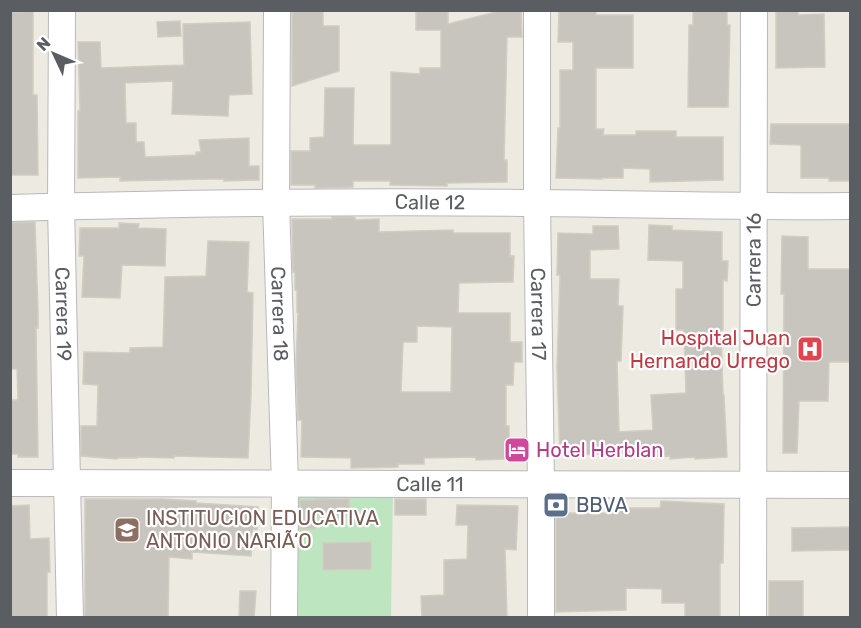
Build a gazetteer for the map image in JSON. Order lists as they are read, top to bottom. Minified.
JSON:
{"streets":{"street":["Calle 12","Carrera 16","Carrera 19","Carrera 18","Carrera 17","Calle 11"]},"crossings":[["Calle 12","Carrera 16"],["Calle 12","Carrera 19"],["Calle 12","Carrera 18"],["Calle 12","Carrera 17"],["Carrera 16","Calle 11"],["Carrera 19","Calle 11"],["Carrera 18","Calle 11"],["Carrera 17","Calle 11"]],"places":{"hospital":["Hospital Juan Hernando Urrego"],"hotel":["Hotel Herblan"],"bank":["BBVA"],"school or university":["INSTITUCION EDUCATIVA ANTONIO NARIÃ‘O"]},"north":"top left"}
